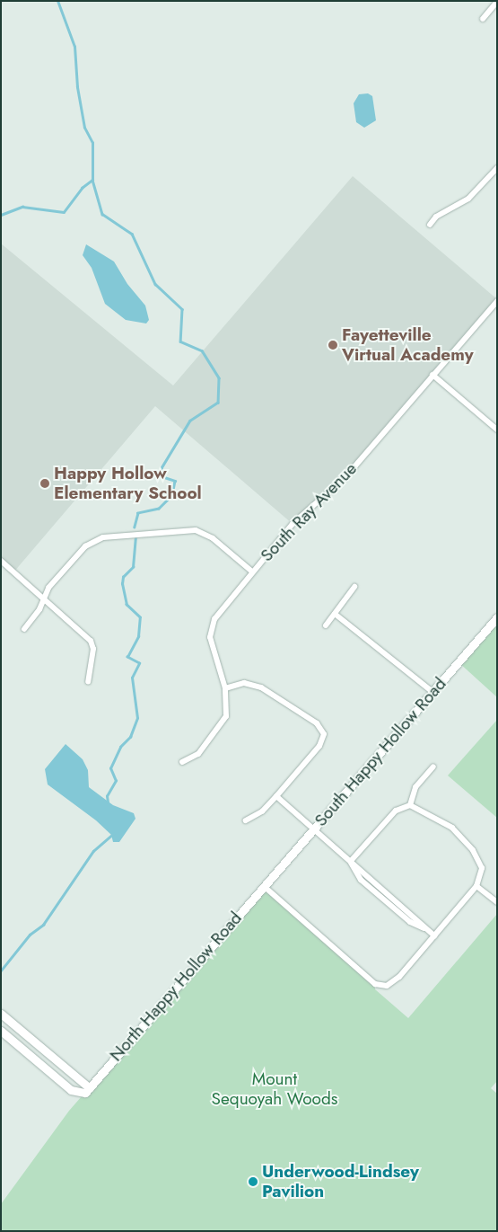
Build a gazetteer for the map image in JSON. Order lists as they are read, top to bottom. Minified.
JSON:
{"streets":{"street":["South Ray Avenue","South Happy Hollow Road","North Happy Hollow Road"]},"crossings":[["South Happy Hollow Road","North Happy Hollow Road"]],"parks":["Mount Sequoyah Woods"],"places":["Fayetteville Virtual Academy","Happy Hollow Elementary School","Underwood-Lindsey Pavilion"]}
